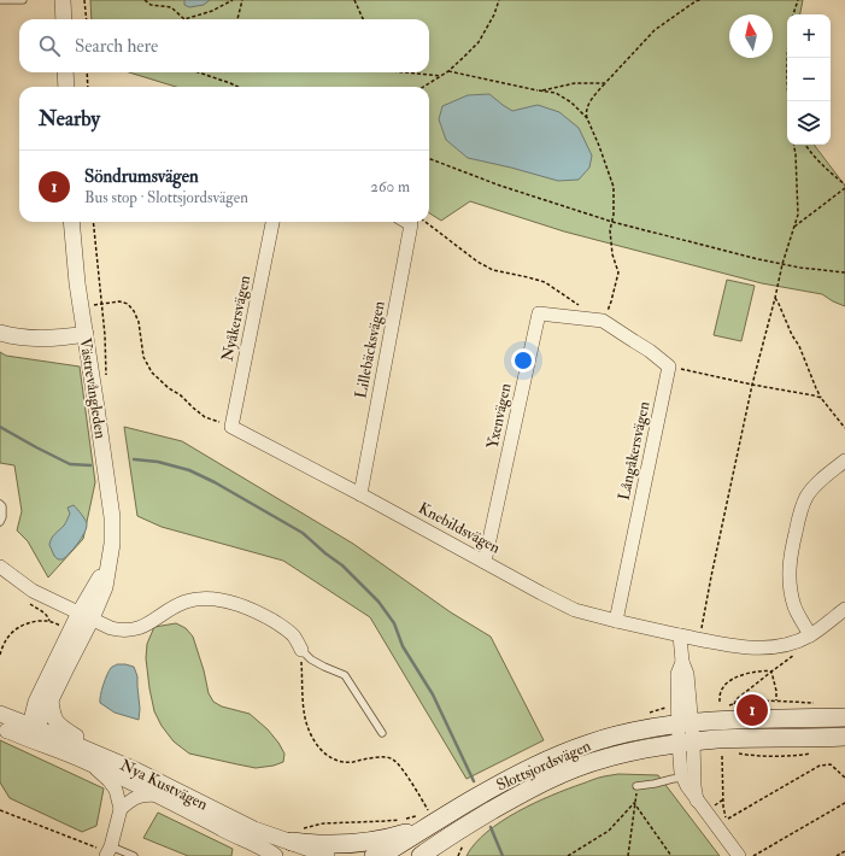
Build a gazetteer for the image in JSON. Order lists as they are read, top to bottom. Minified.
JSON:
{"streets":{"main road":["Slottsjordsvägen"],"street":["Nyåkersvägen","Lillebäcksvägen","Västrevångleden","Yxenvägen","Långåkersvägen","Knebildsvägen","Nya Kustvägen"]},"crossings":[["Nyåkersvägen","Knebildsvägen"],["Lillebäcksvägen","Knebildsvägen"],["Västrevångleden","Nya Kustvägen"],["Yxenvägen","Knebildsvägen"],["Långåkersvägen","Knebildsvägen"]],"north":"top","page":{"map_buttons":["+","−"],"search":"Search here","heading":"Nearby","list":[{"mark":"1","name":"Söndrumsvägen","note":"Bus stop · Slottsjordsvägen","value":"260 m"}],"pins":"1"}}
